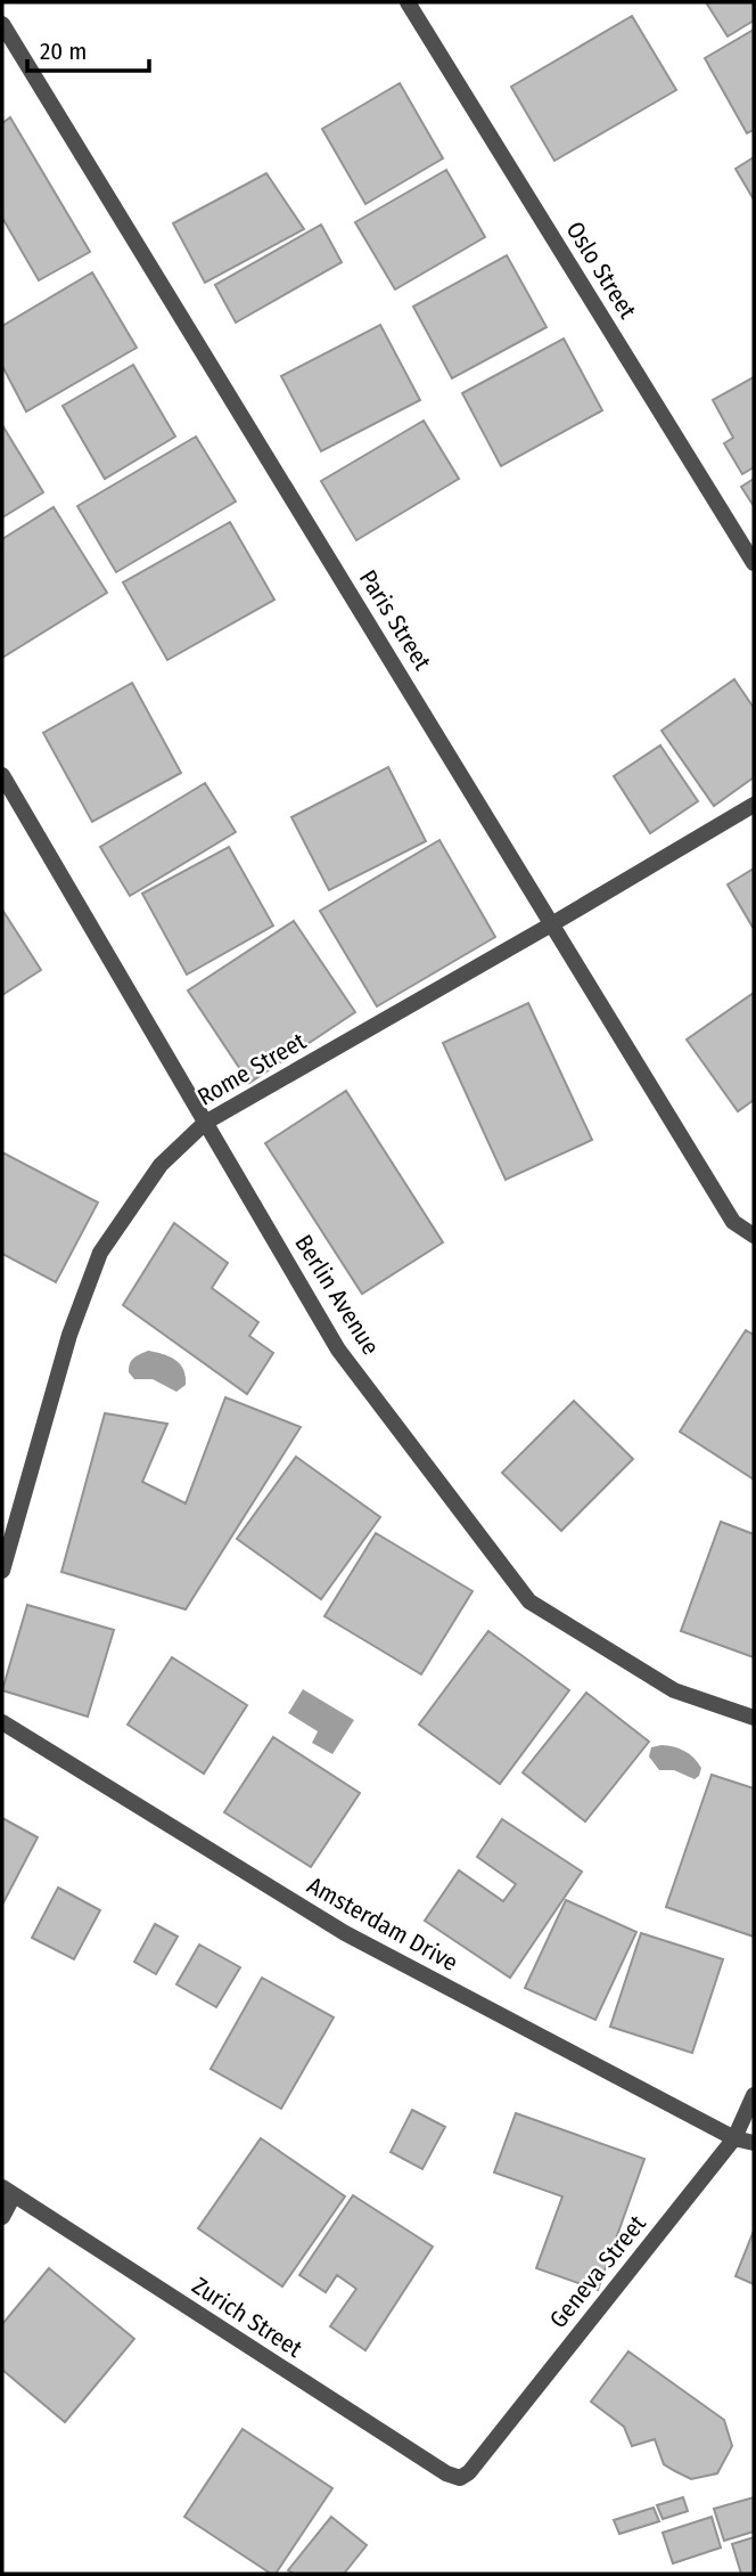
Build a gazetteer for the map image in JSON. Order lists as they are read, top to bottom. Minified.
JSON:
{"streets":{"street":["Oslo Street","Paris Street","Rome Street","Berlin Avenue","Amsterdam Drive","Geneva Street","Zurich Street"]},"crossings":[["Paris Street","Rome Street"],["Rome Street","Berlin Avenue"],["Amsterdam Drive","Geneva Street"],["Geneva Street","Zurich Street"]],"scale_bar":"20 m"}
